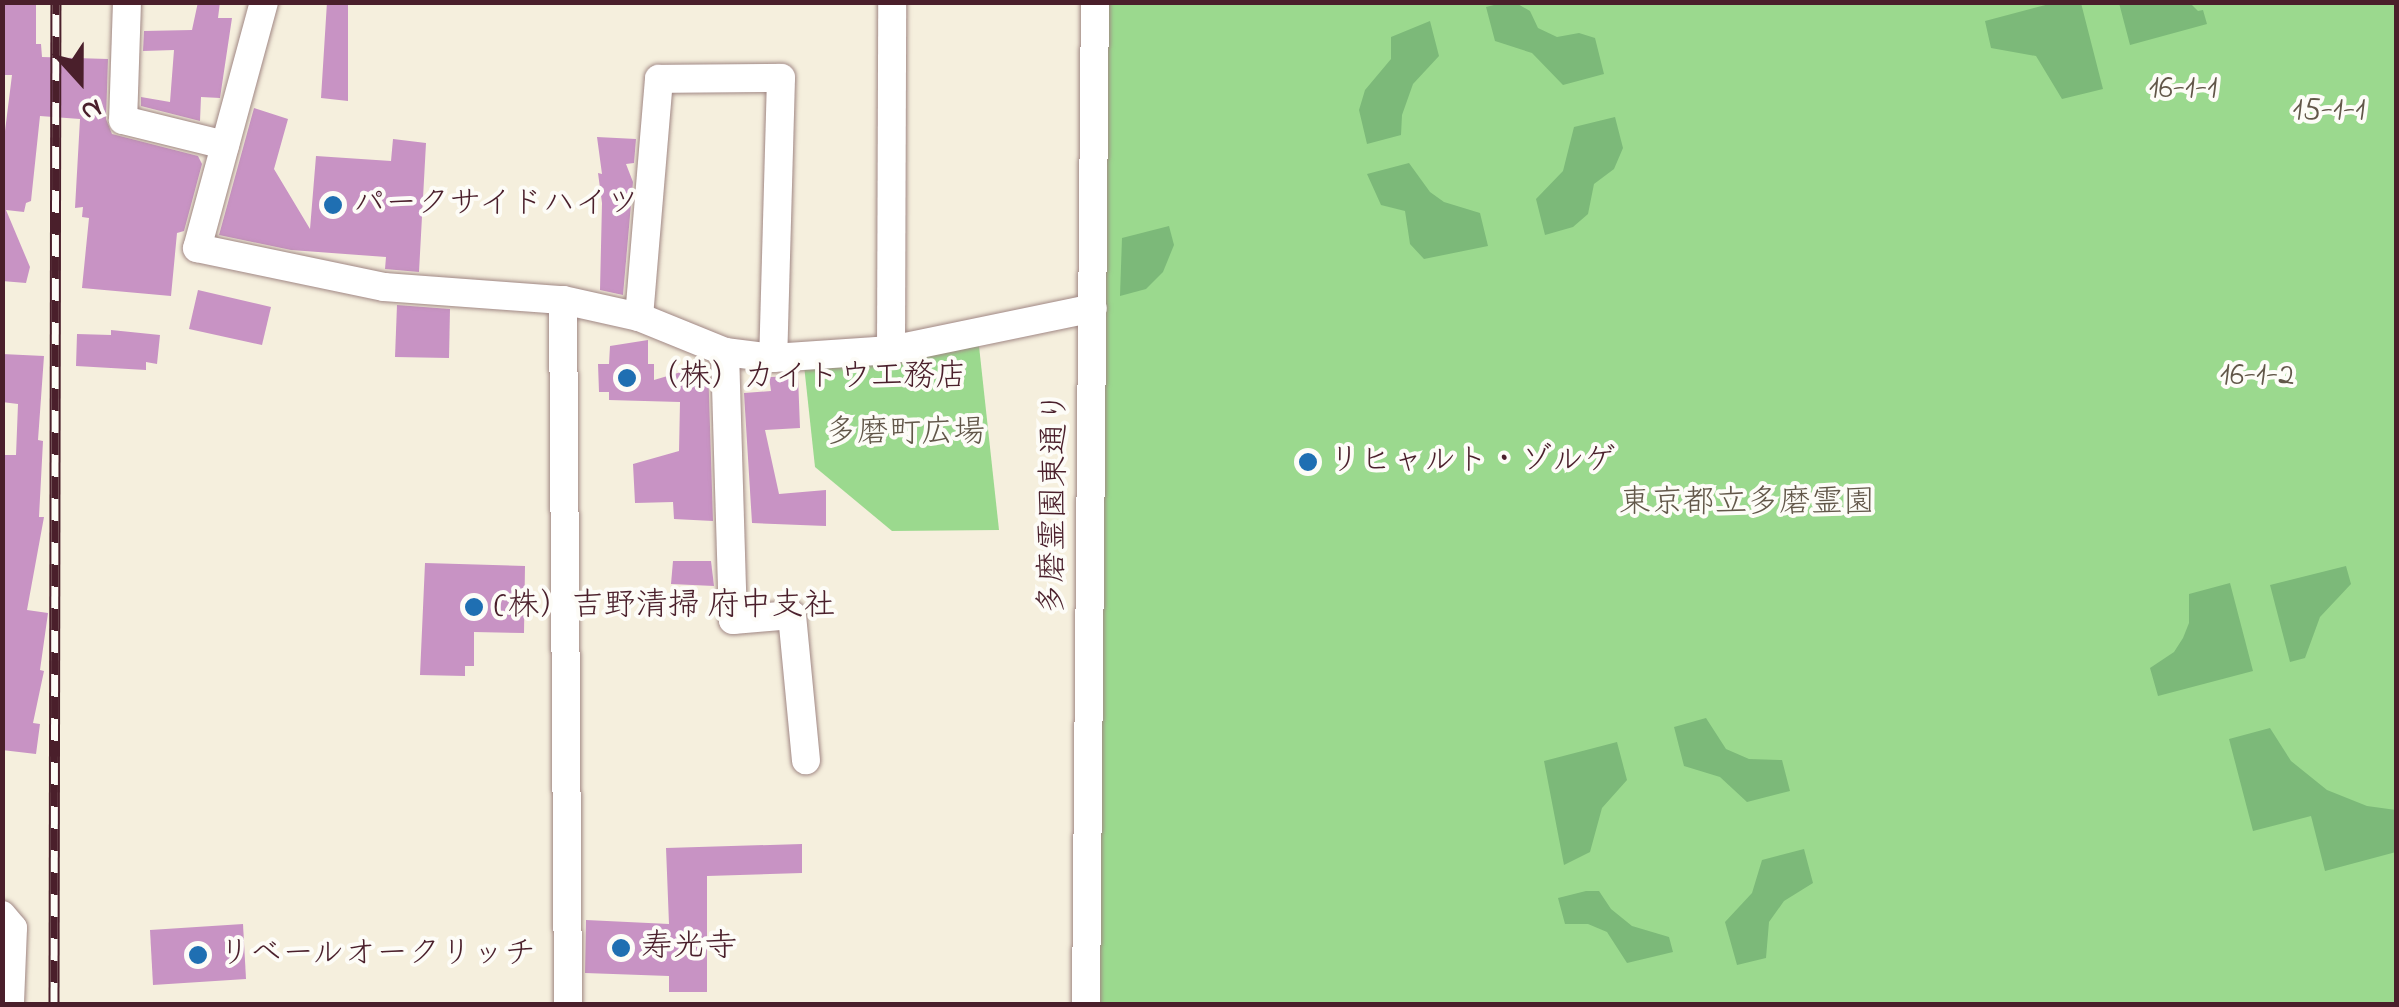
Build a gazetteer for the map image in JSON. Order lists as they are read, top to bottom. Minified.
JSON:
{"streets":{"street":["多磨霊園東通り"]},"parks":["16-1-1","15-1-1","16-1-2","多磨町広場","東京都立多磨霊園"],"places":["パークサイドハイツ","（株）カイトウ工務店","リヒャルト・ゾルゲ","(株）吉野清掃 府中支社","寿光寺","リベールオークリッチ"],"north":"bottom"}
